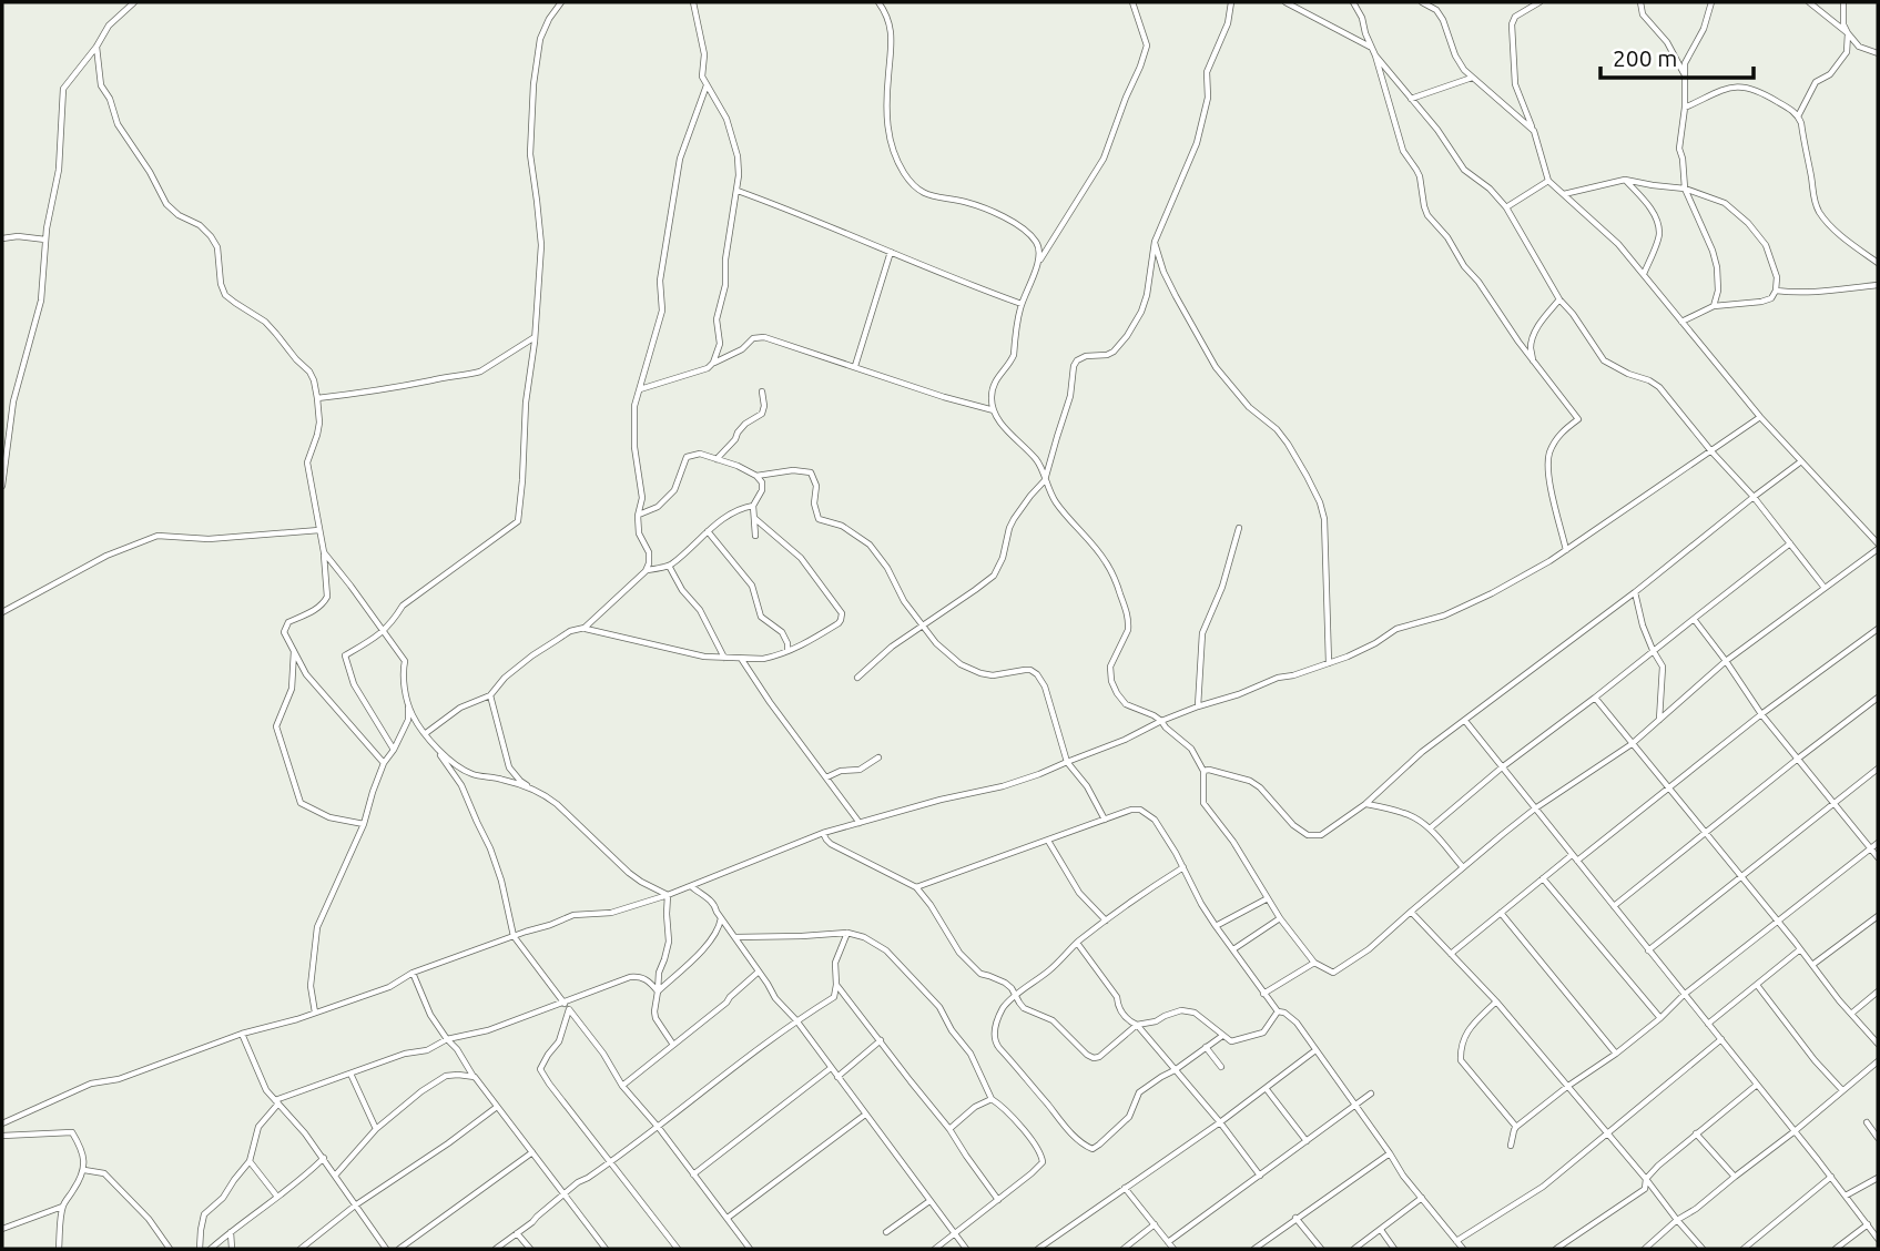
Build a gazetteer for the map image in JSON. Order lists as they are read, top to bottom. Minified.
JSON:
{"scale_bar":"200 m"}
